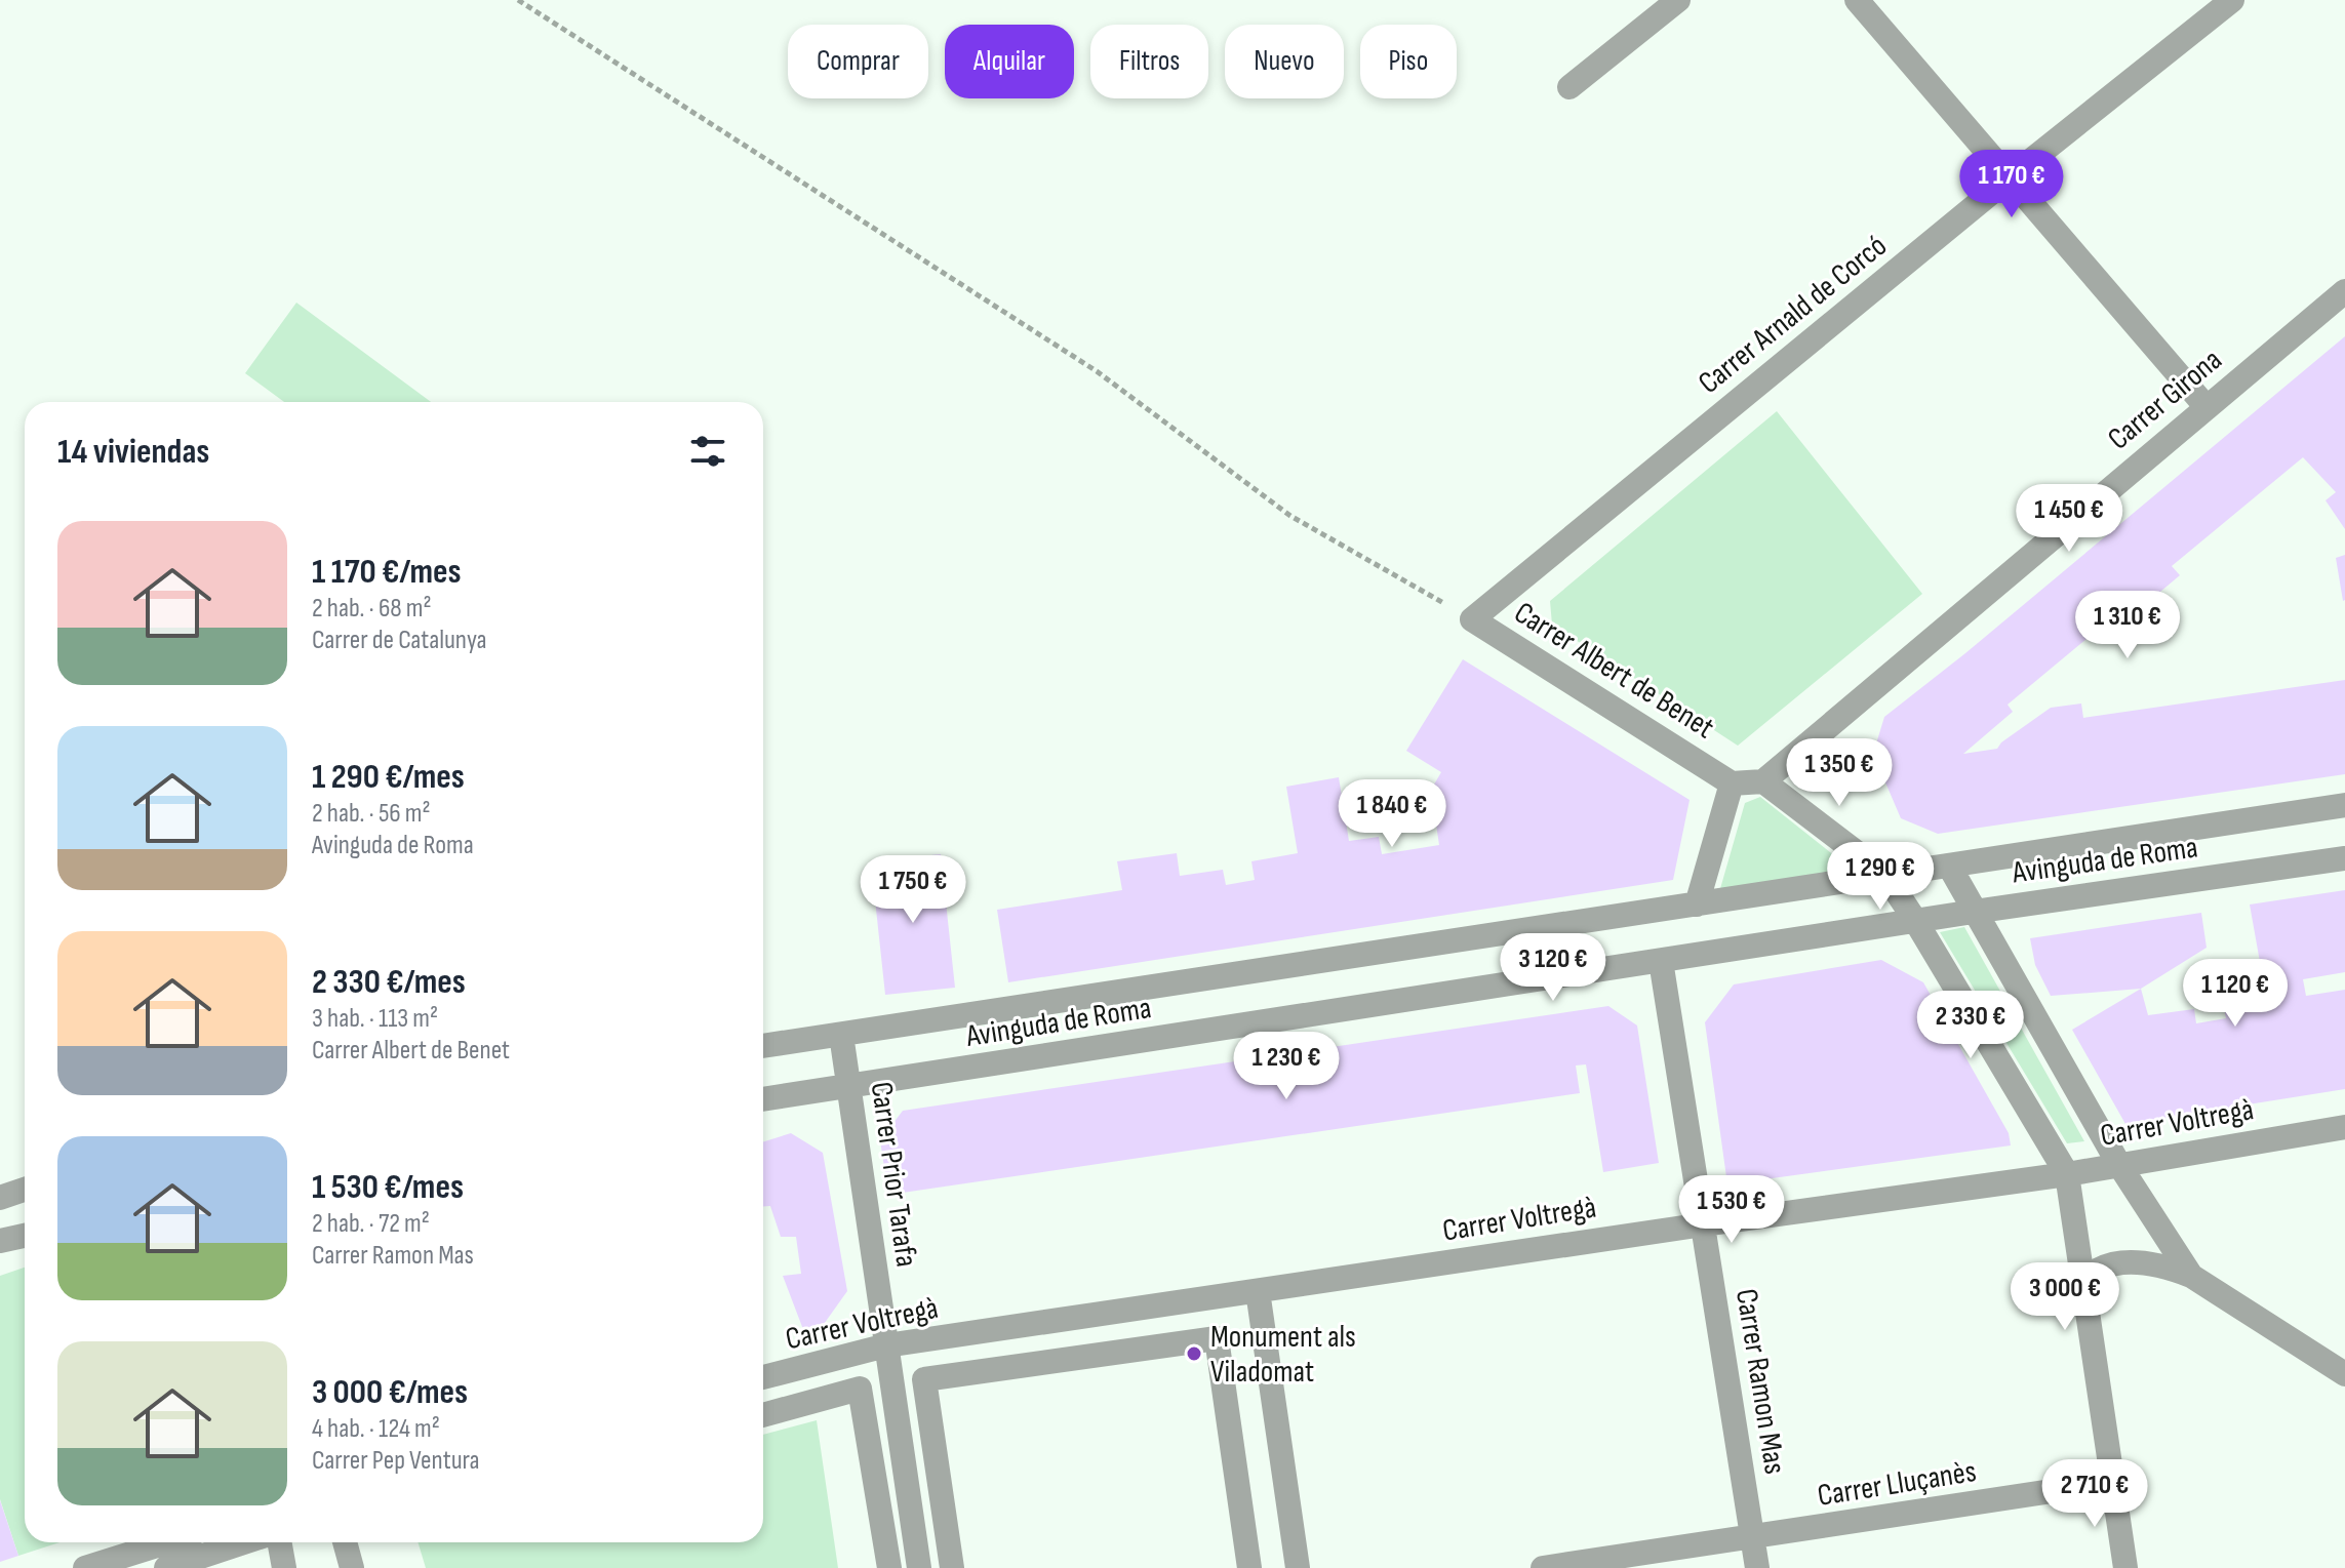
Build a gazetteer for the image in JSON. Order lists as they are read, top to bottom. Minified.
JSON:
{"streets":{"street":["Carrer Arnald de Corcó","Carrer Girona","Carrer Albert de Benet","Avinguda de Roma","Carrer Voltregà","Carrer Prior Tarafa","Carrer Ramon Mas","Carrer Lluçanès"]},"crossings":[["Carrer Arnald de Corcó","Carrer Albert de Benet"],["Avinguda de Roma","Carrer Prior Tarafa"],["Avinguda de Roma","Carrer Ramon Mas"],["Carrer Voltregà","Carrer Prior Tarafa"],["Carrer Voltregà","Carrer Ramon Mas"],["Carrer Ramon Mas","Carrer Lluçanès"]],"places":["Monument als Viladomat"],"page":{"chip":["Comprar","Alquilar","Filtros","Nuevo","Piso"],"price":["1 170 €","1 450 €","1 310 €","1 350 €","1 840 €","1 290 €","1 750 €","3 120 €","1 120 €","2 330 €","1 230 €","1 530 €","3 000 €","2 710 €"],"heading":"14 viviendas","list":[{"name":"1 170 €/mes","note":"2 hab. · 68 m² · Carrer de Catalunya"},{"name":"1 290 €/mes","note":"2 hab. · 56 m² · Avinguda de Roma"},{"name":"2 330 €/mes","note":"3 hab. · 113 m² · Carrer Albert de Benet"},{"name":"1 530 €/mes","note":"2 hab. · 72 m² · Carrer Ramon Mas"},{"name":"3 000 €/mes","note":"4 hab. · 124 m² · Carrer Pep Ventura"}]}}
